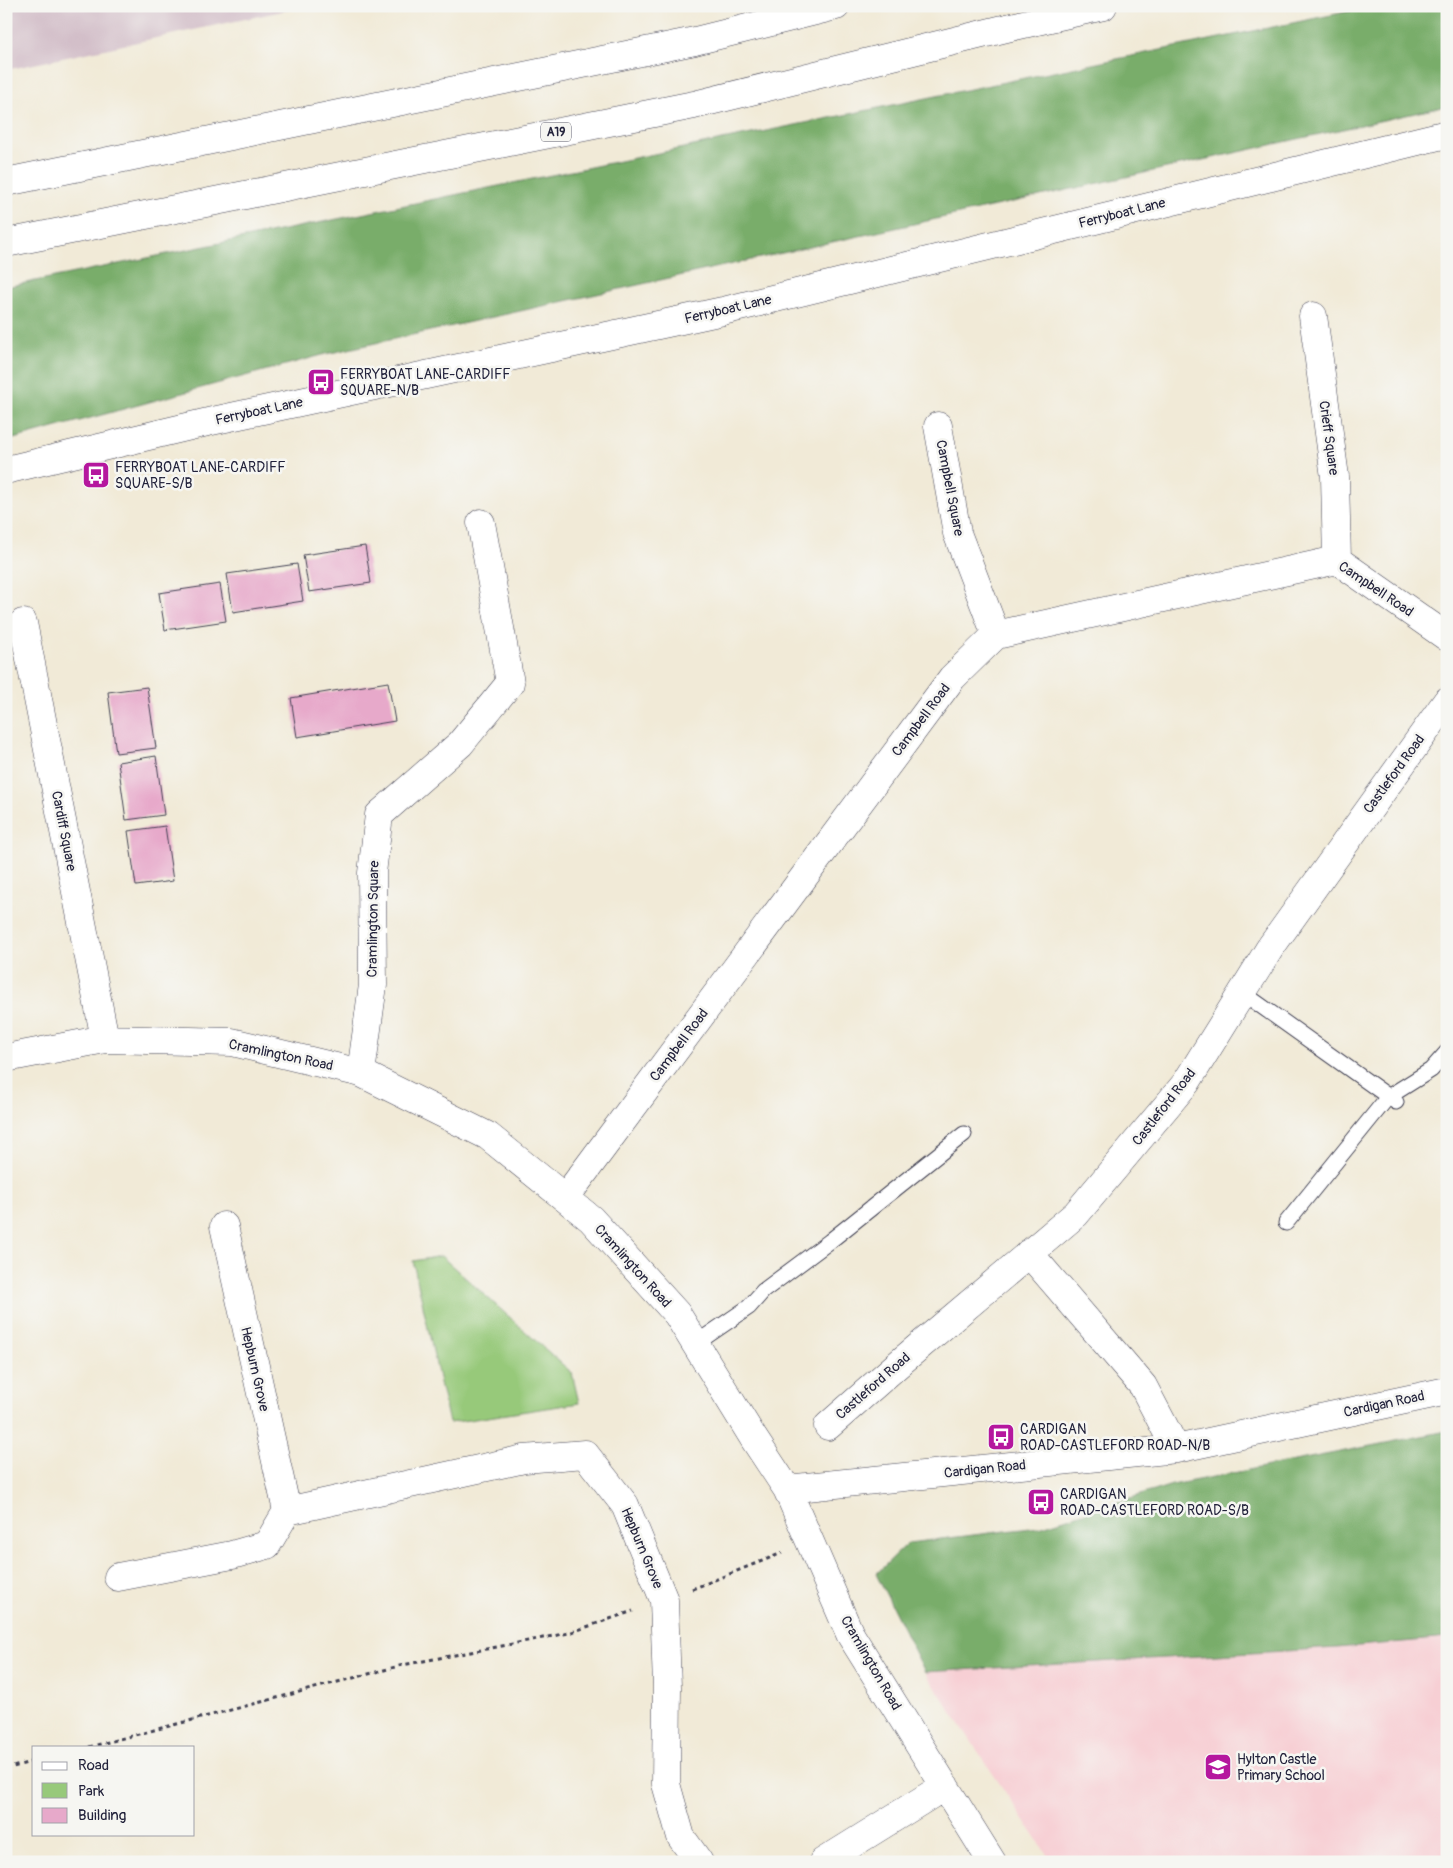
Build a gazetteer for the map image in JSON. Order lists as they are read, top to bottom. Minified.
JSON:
{"streets":{"main road":["A19","Ferryboat Lane","Crieff Square","Campbell Square","Campbell Road","Castleford Road","Cardiff Square","Cramlington Square","Cramlington Road","Hepburn Grove","Cardigan Road"]},"crossings":[["Crieff Square","Campbell Road"],["Campbell Square","Campbell Road"],["Campbell Road","Cramlington Road"],["Cardiff Square","Cramlington Road"],["Cramlington Square","Cramlington Road"],["Cramlington Road","Cardigan Road"]],"places":{"bus stop":["FERRYBOAT LANE-CARDIFF SQUARE-N/B","FERRYBOAT LANE-CARDIFF SQUARE-S/B","CARDIGAN ROAD-CASTLEFORD ROAD-N/B","CARDIGAN ROAD-CASTLEFORD ROAD-S/B"],"school or university":["Hylton Castle Primary School"]},"legend":["Road","Park","Building"]}
